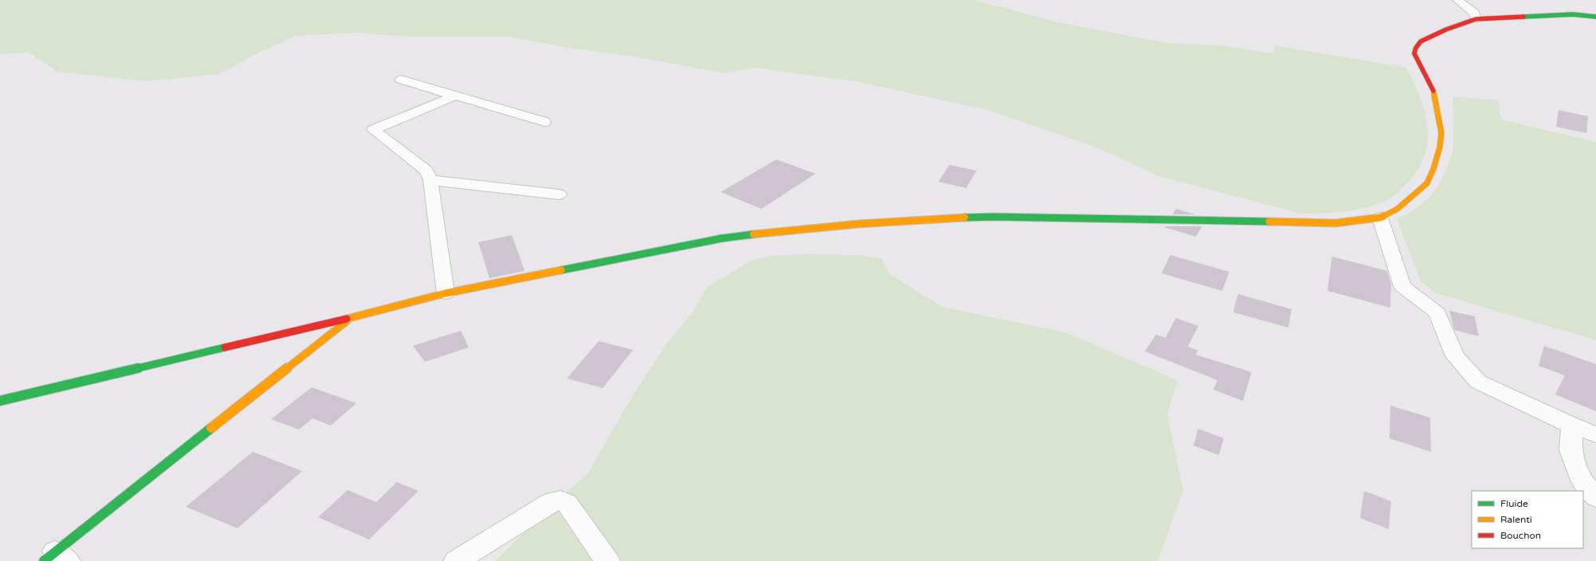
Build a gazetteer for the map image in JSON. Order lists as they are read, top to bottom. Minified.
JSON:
{"legend":["Fluide","Ralenti","Bouchon"]}
